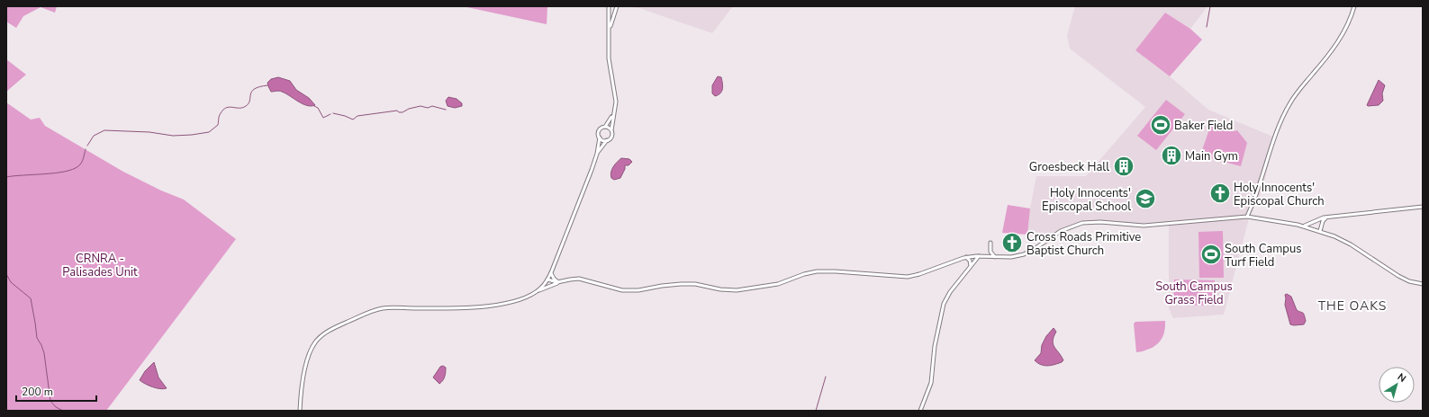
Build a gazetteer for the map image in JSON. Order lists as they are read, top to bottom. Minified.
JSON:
{"districts":["THE OAKS"],"parks":["CRNRA - Palisades Unit","South Campus Grass Field"],"places":{"sports":["Baker Field","South Campus Turf Field"],"building":["Main Gym","Groesbeck Hall"],"church":["Holy Innocents' Episcopal Church","Cross Roads Primitive Baptist Church"],"school or university":["Holy Innocents' Episcopal School"]},"scale_bar":"200 m","north":"top right"}
